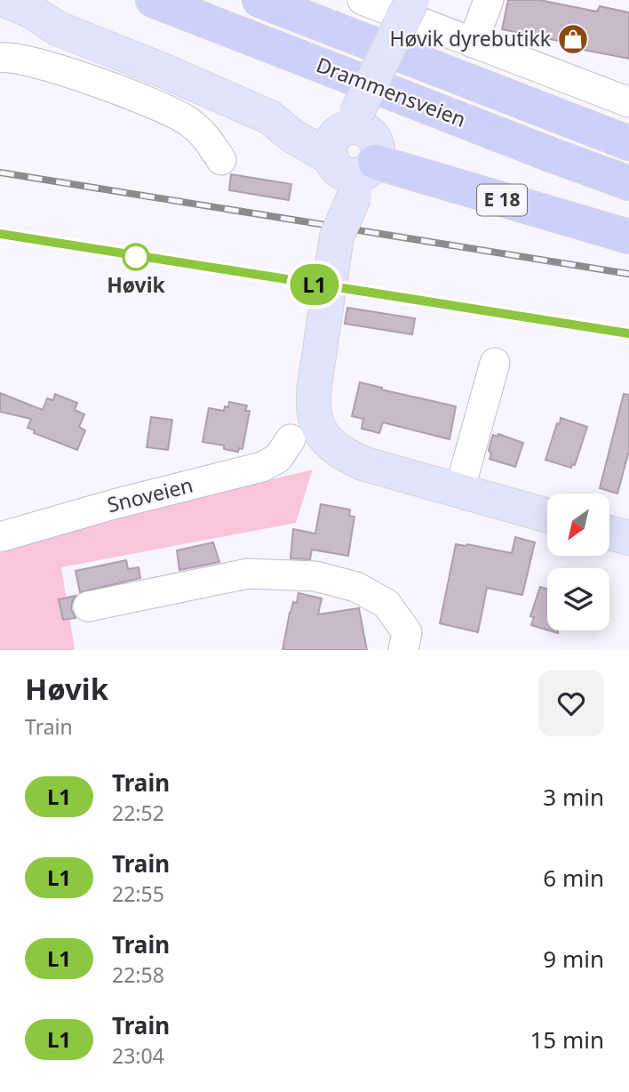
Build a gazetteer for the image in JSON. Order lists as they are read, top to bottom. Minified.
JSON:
{"streets":{"highway":["Drammensveien","E 18"],"street":["Snoveien"]},"places":{"shop":["Høvik dyrebutikk"],"other":["Høvik"]},"north":"bottom left","page":{"on_map":"L1","heading":["Høvik","Train"],"list":[{"mark":"L1","name":"Train","note":"22:52","value":"3 min"},{"mark":"L1","name":"Train","note":"22:55","value":"6 min"},{"mark":"L1","name":"Train","note":"22:58","value":"9 min"},{"mark":"L1","name":"Train","note":"23:04","value":"15 min"}]}}
